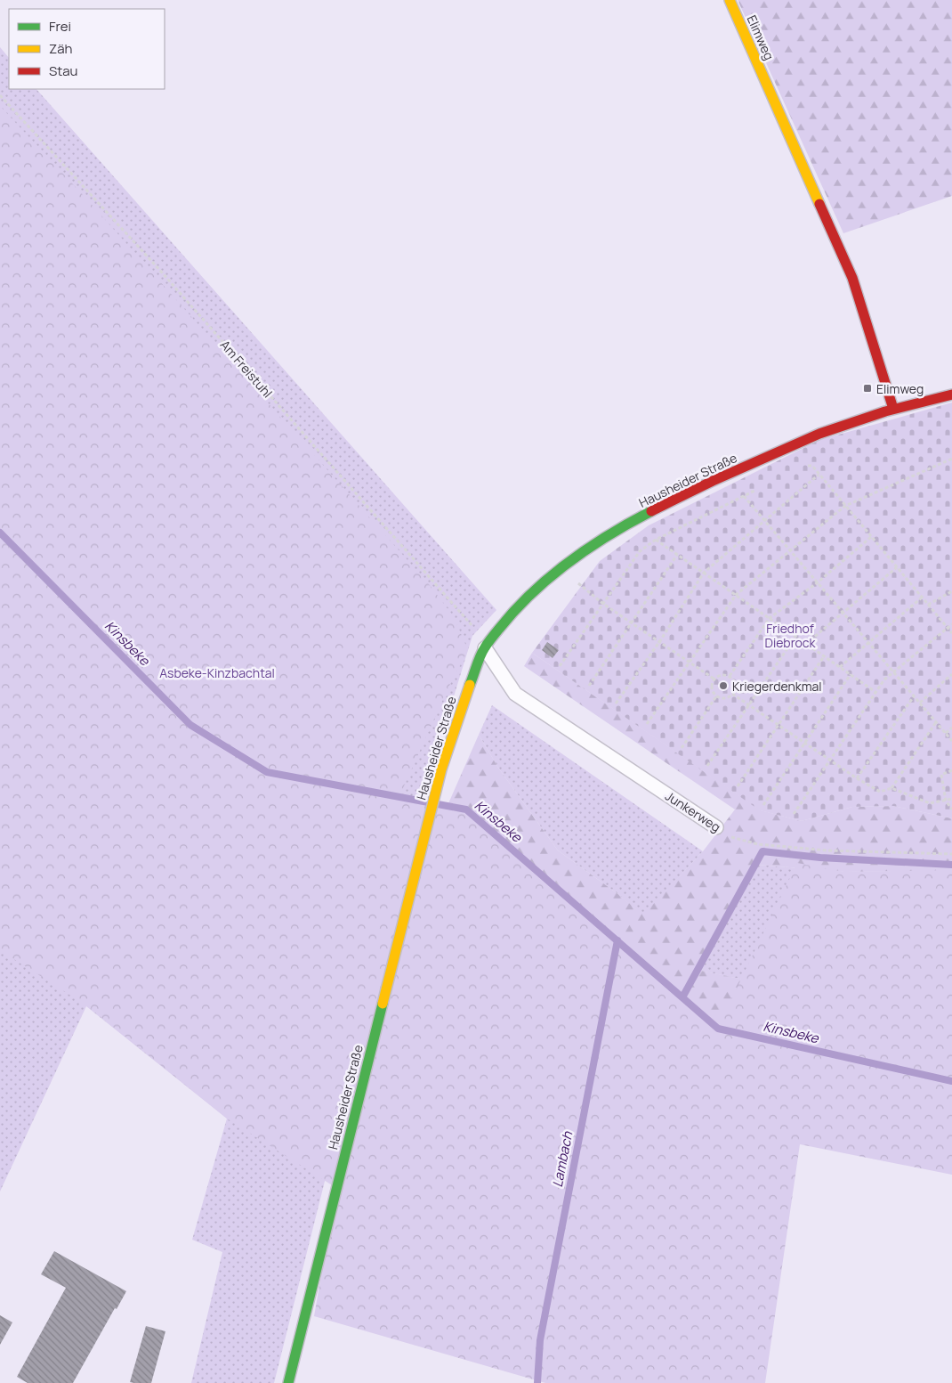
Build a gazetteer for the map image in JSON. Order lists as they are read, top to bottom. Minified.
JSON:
{"streets":{"street":["Elimweg","Hausheider Straße"],"lane":["Junkerweg"],"path":["Am Freistuhl"]},"crossings":[["Elimweg","Hausheider Straße"],["Am Freistuhl","Hausheider Straße"],["Am Freistuhl","Junkerweg"],["Hausheider Straße","Junkerweg"]],"water":["Kinsbeke","Lambach"],"parks":["Friedhof Diebrock","Asbeke-Kinzbachtal"],"places":{"transit":["Elimweg"],"other":["Kriegerdenkmal"]},"legend":["Frei","Zäh","Stau"]}
